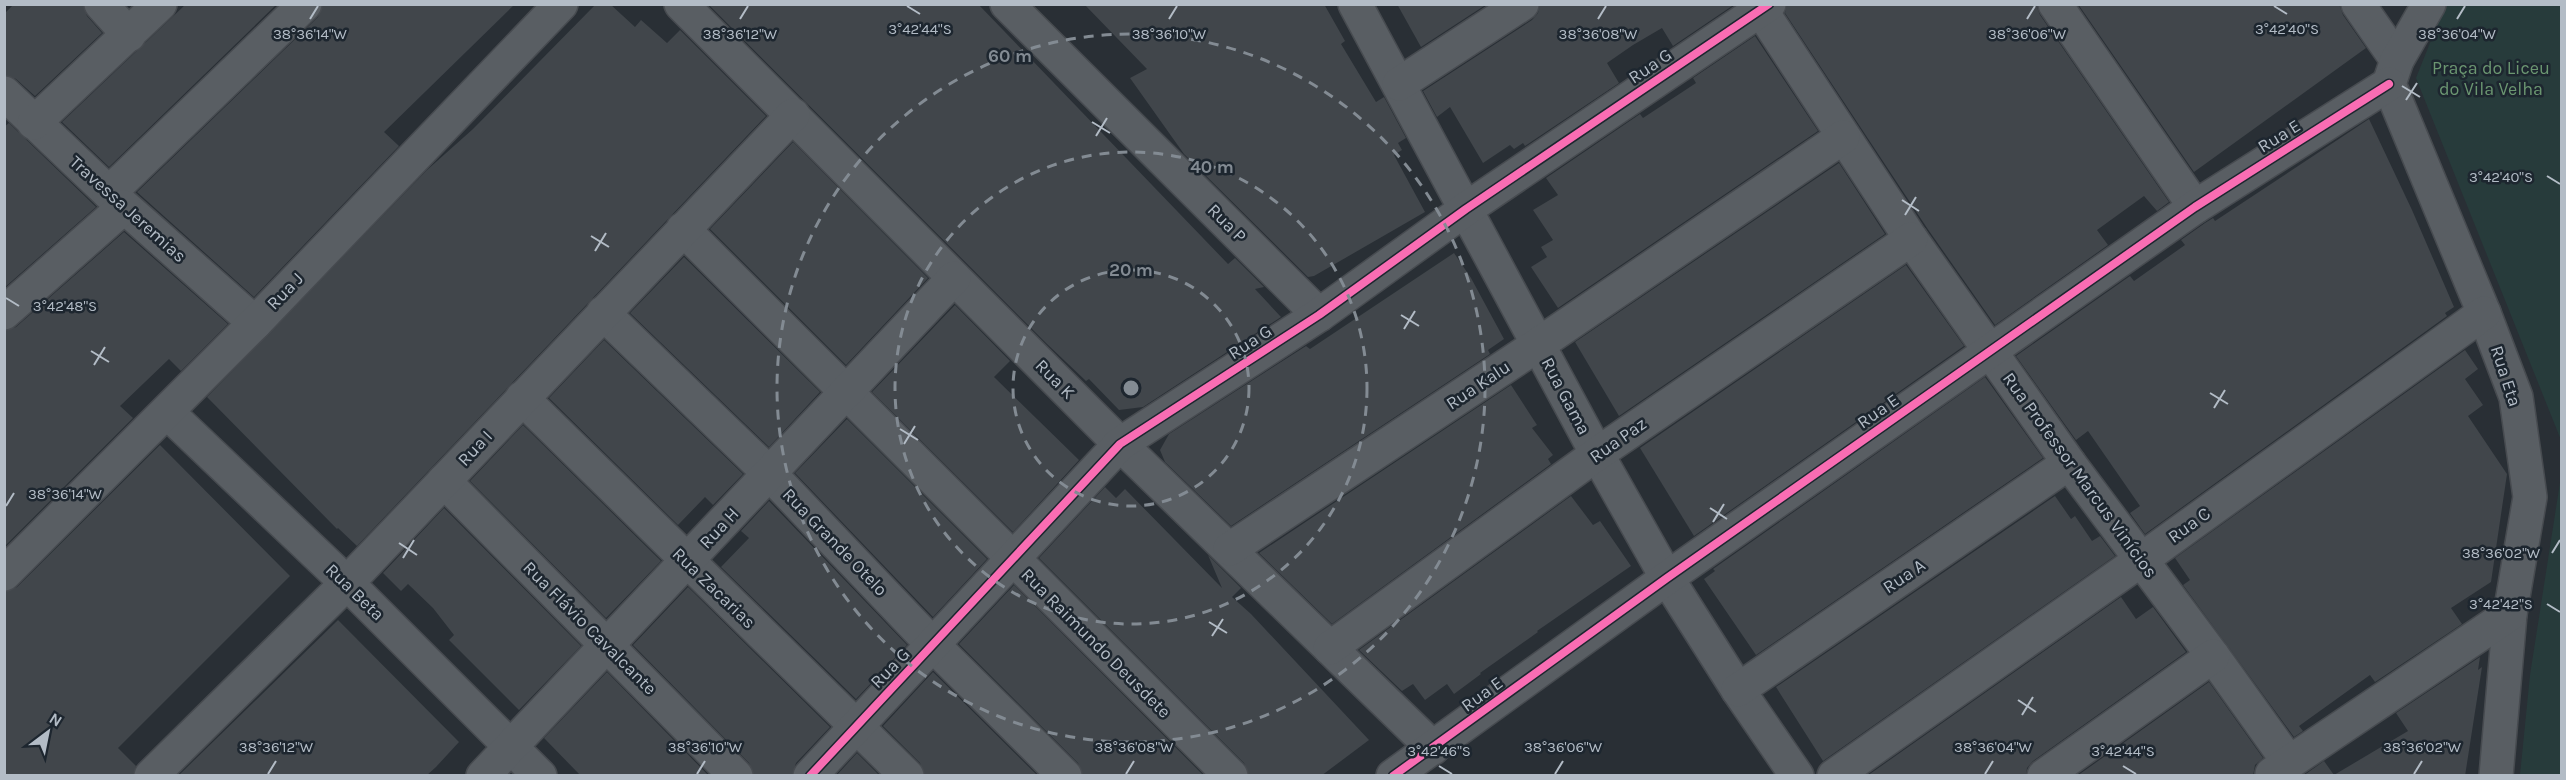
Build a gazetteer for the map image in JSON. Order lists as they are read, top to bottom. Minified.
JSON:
{"streets":{"street":["Rua G","Rua E","Travessa Jeremias","Rua P","Rua J","Rua Eta","Rua K","Rua Kalu","Rua Gama","Rua Paz","Rua I","Rua Professor Marcus Vinícios","Rua C","Rua H","Rua Grande Otelo","Rua A","Rua Zacarias","Rua Beta","Rua Flávio Cavalcante","Rua Raimundo Deusdete"]},"crossings":[["Rua G","Rua P"],["Rua G","Rua K"],["Rua G","Rua Gama"],["Rua G","Rua Professor Marcus Vinícios"],["Rua G","Rua Grande Otelo"],["Rua G","Rua Zacarias"],["Rua G","Rua Raimundo Deusdete"],["Rua E","Rua Eta"],["Rua E","Rua K"],["Rua E","Rua Gama"],["Rua E","Rua Professor Marcus Vinícios"],["Travessa Jeremias","Rua J"],["Rua J","Rua Beta"],["Rua Eta","Rua C"],["Rua K","Rua Kalu"],["Rua K","Rua Paz"],["Rua K","Rua I"],["Rua K","Rua H"],["Rua Kalu","Rua Gama"],["Rua Kalu","Rua Professor Marcus Vinícios"],["Rua Gama","Rua Paz"],["Rua Gama","Rua A"],["Rua Paz","Rua Professor Marcus Vinícios"],["Rua I","Rua Grande Otelo"],["Rua I","Rua Zacarias"],["Rua I","Rua Beta"],["Rua I","Rua Flávio Cavalcante"],["Rua I","Rua Raimundo Deusdete"],["Rua Professor Marcus Vinícios","Rua C"],["Rua Professor Marcus Vinícios","Rua A"],["Rua H","Rua Grande Otelo"],["Rua H","Rua Zacarias"],["Rua H","Rua Beta"],["Rua H","Rua Flávio Cavalcante"],["Rua H","Rua Raimundo Deusdete"]],"parks":["Praça do Liceu do Vila Velha"],"north":"top right","coordinates":["3°42'44\"S","3°42'40\"S","38°36'14\"W","38°36'12\"W","38°36'10\"W","38°36'08\"W","38°36'06\"W","38°36'04\"W","3°42'48\"S","38°36'02\"W","3°42'42\"S","3°42'46\"S"],"rings":["60 m","40 m","20 m"]}
